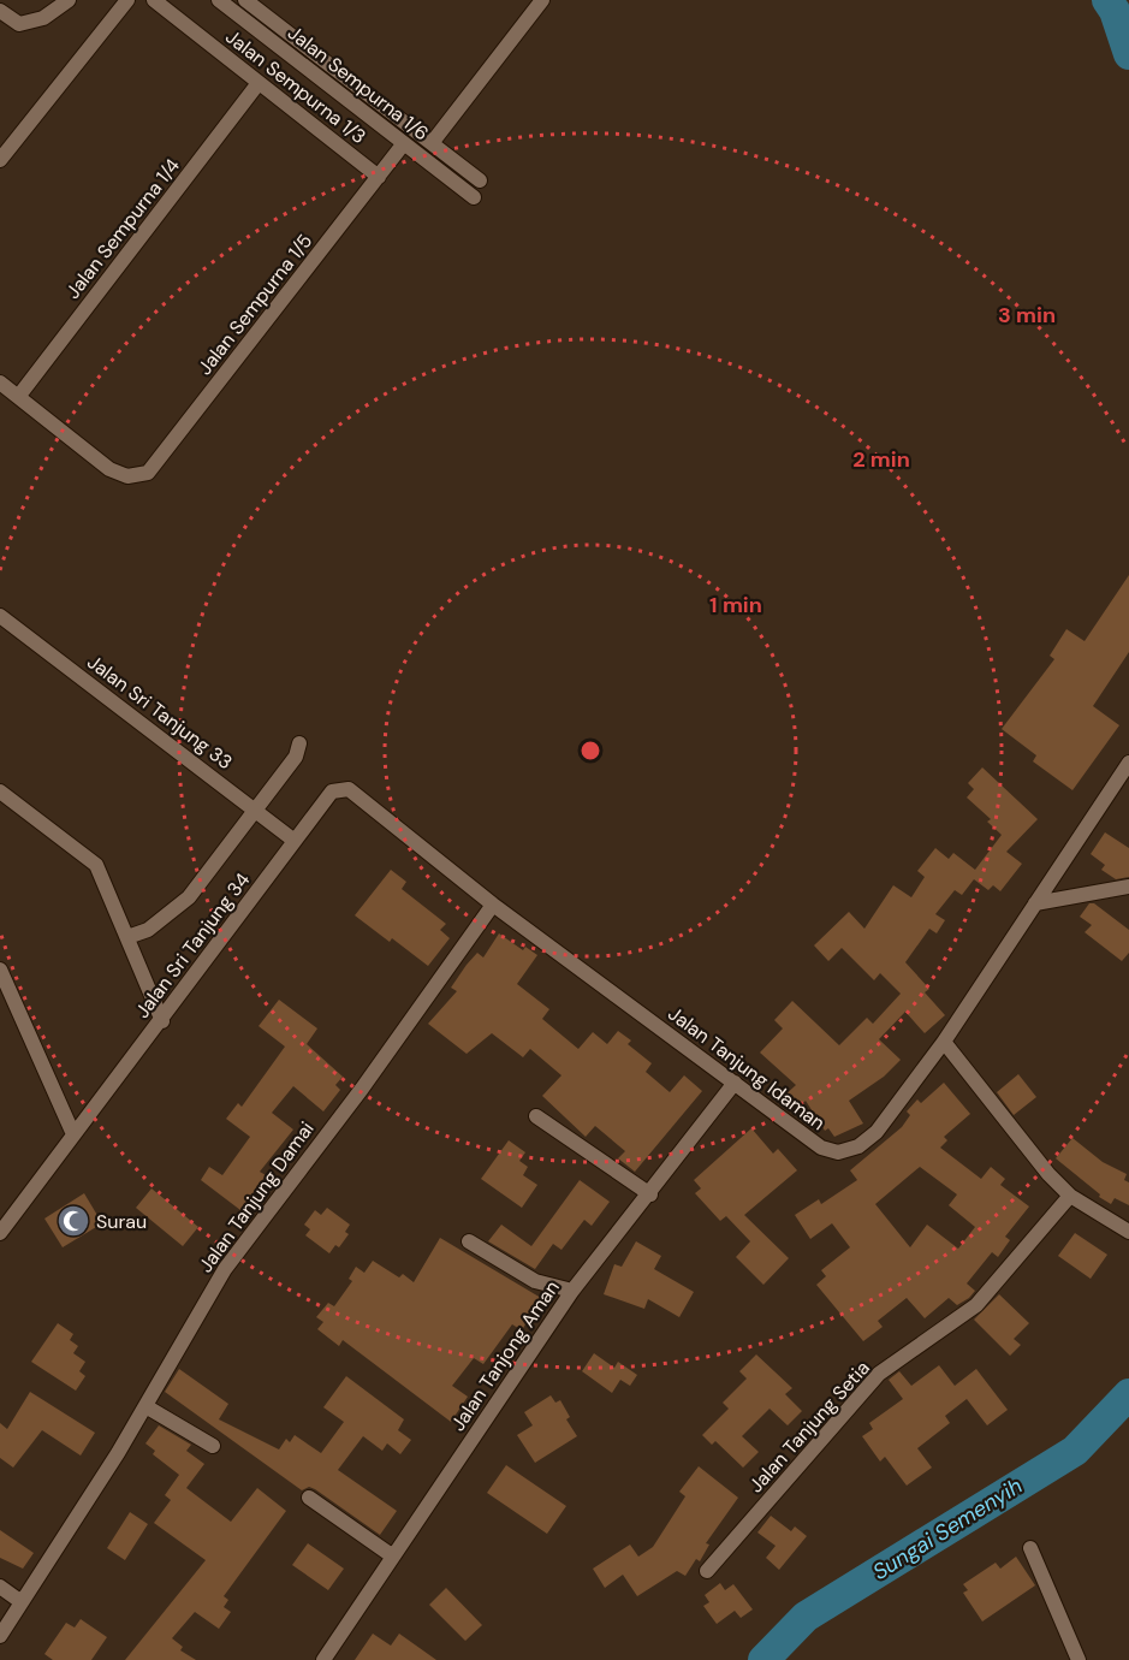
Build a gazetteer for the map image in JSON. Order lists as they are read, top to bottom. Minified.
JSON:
{"streets":{"street":["Jalan Sempurna 1/6","Jalan Sempurna 1/3","Jalan Sempurna 1/4","Jalan Sempurna 1/5","Jalan Sri Tanjung 33","Jalan Sri Tanjung 34","Jalan Tanjung Idaman","Jalan Tanjung Damai","Jalan Tanjong Aman","Jalan Tanjung Setia"]},"crossings":[["Jalan Sempurna 1/6","Jalan Sempurna 1/5"],["Jalan Sempurna 1/3","Jalan Sempurna 1/4"],["Jalan Sempurna 1/3","Jalan Sempurna 1/5"],["Jalan Sempurna 1/4","Jalan Sempurna 1/5"],["Jalan Sri Tanjung 33","Jalan Sri Tanjung 34"],["Jalan Sri Tanjung 34","Jalan Tanjung Idaman"],["Jalan Tanjung Idaman","Jalan Tanjung Damai"],["Jalan Tanjung Idaman","Jalan Tanjong Aman"]],"water":["Sungai Semenyih"],"places":{"mosque":["Surau"]},"rings":["3 min","2 min","1 min"]}
